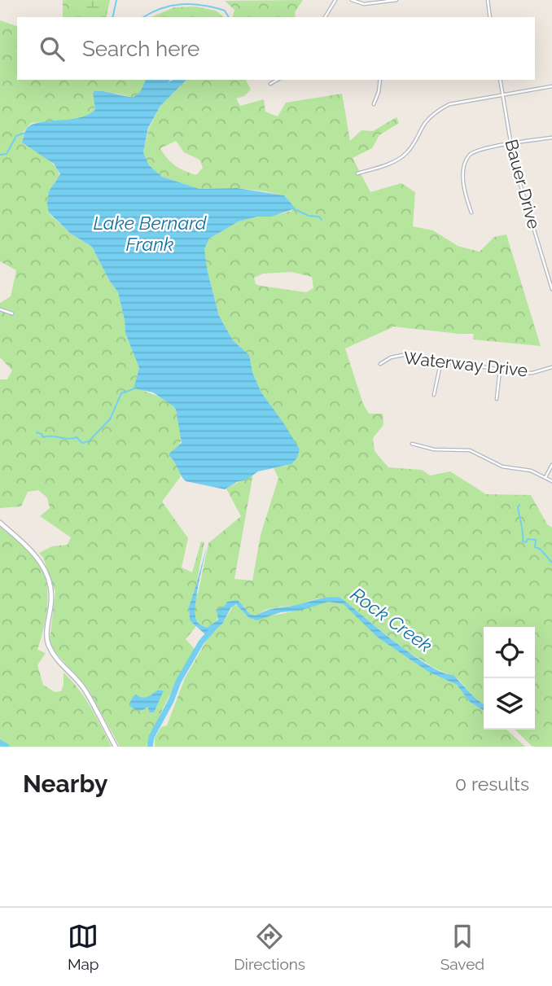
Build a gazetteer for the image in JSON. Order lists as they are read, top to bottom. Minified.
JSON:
{"streets":{"street":["Bauer Drive","Waterway Drive"]},"water":["Lake Bernard Frank","Rock Creek"],"page":{"search":"Search here","heading":["Nearby","0 results"],"nav":["Map","Directions","Saved"]}}
